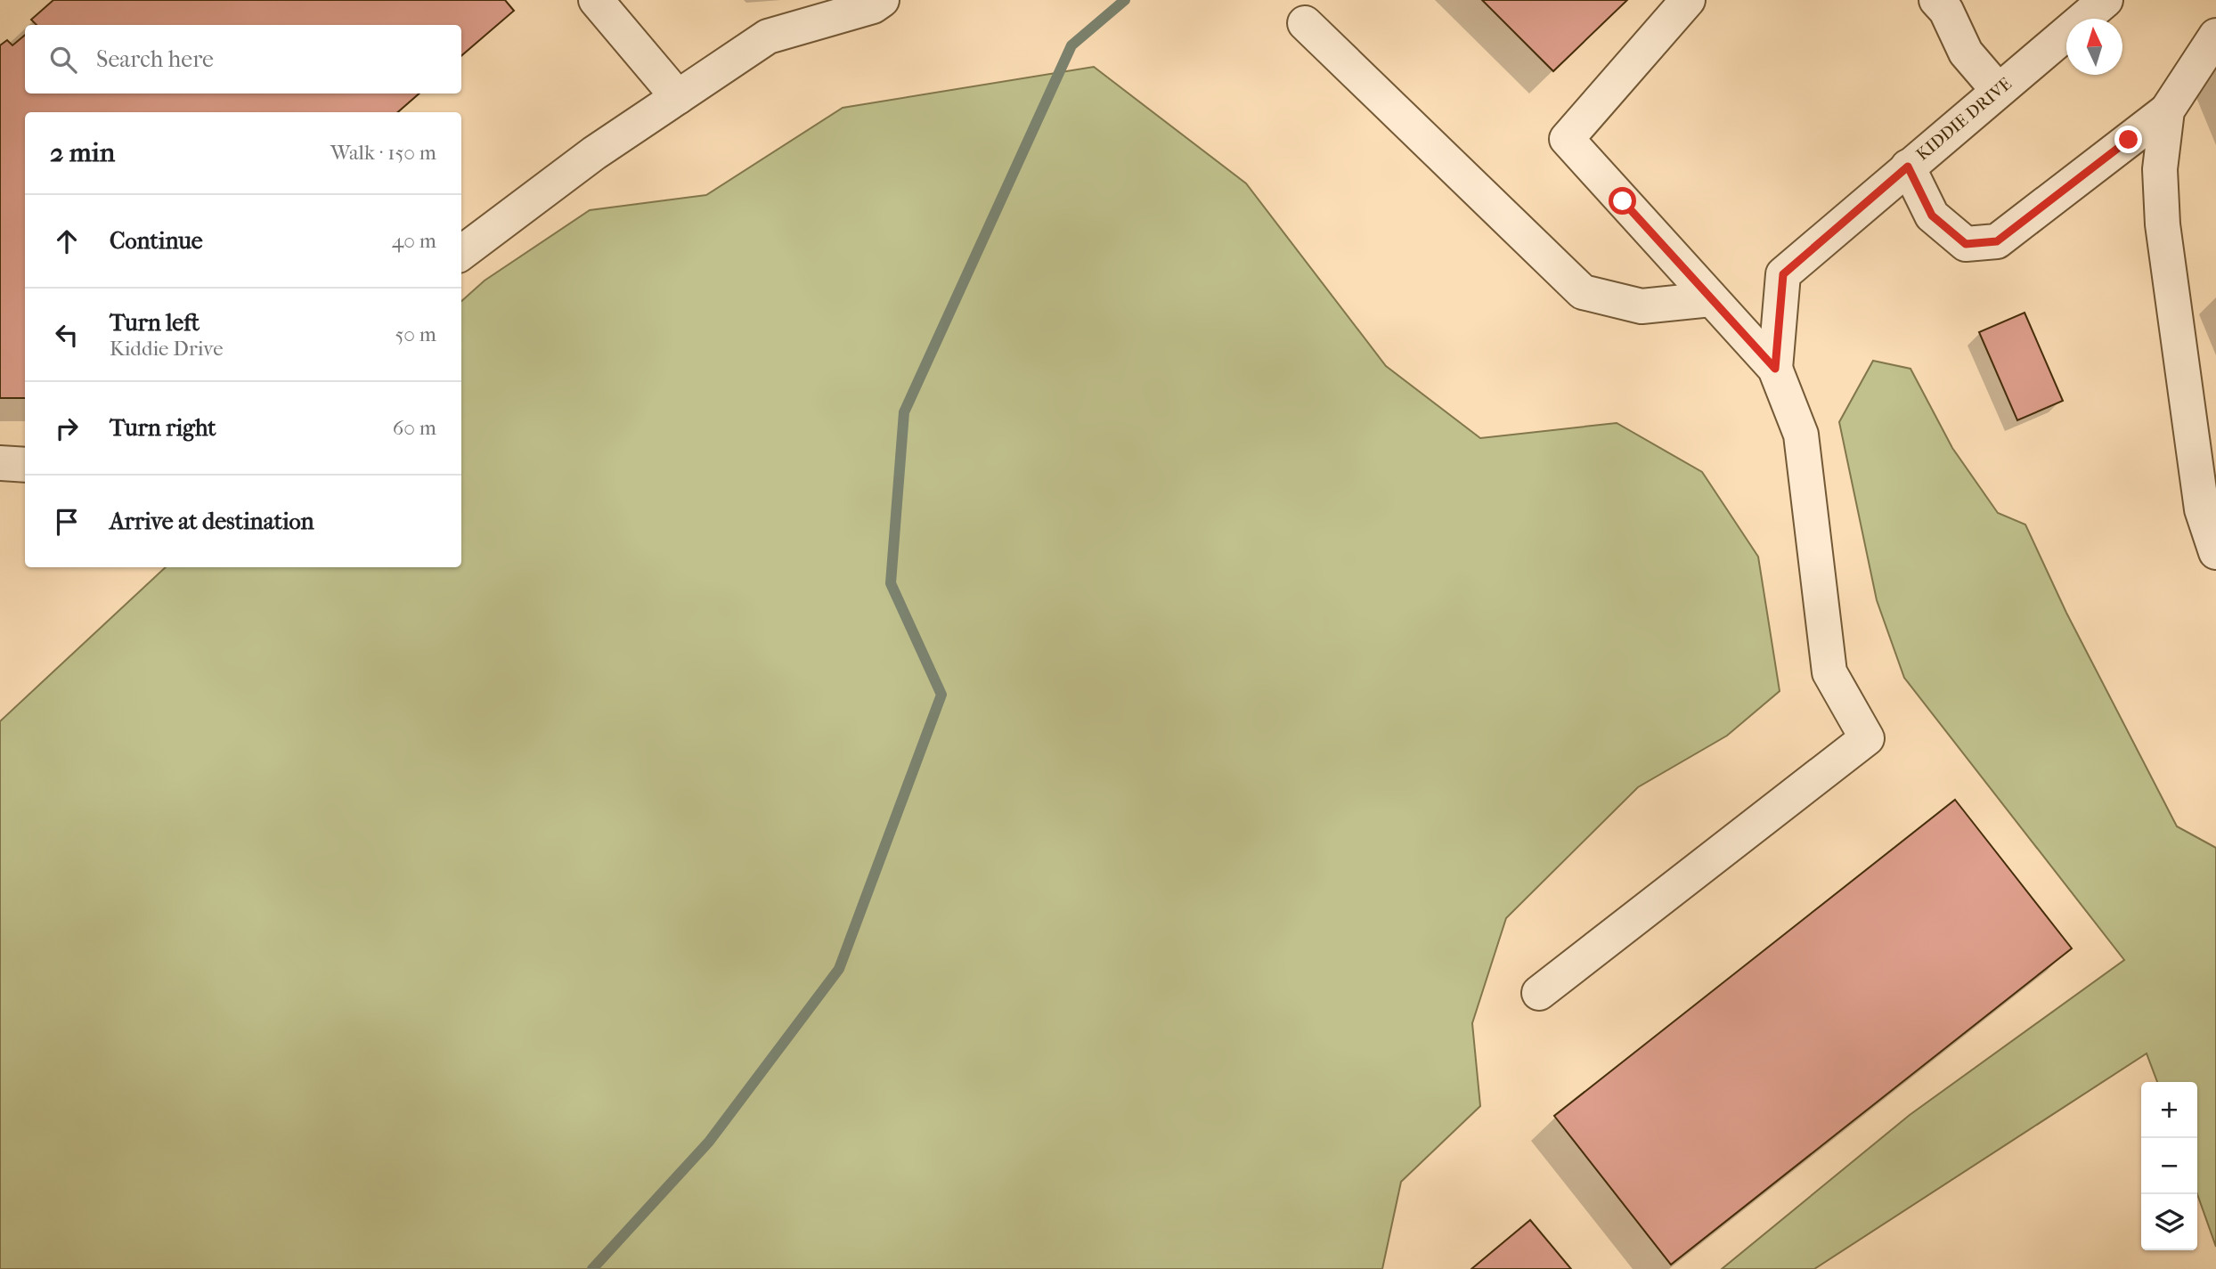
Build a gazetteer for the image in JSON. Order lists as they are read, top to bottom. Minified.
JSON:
{"streets":{"street":["KIDDIE DRIVE"]},"north":"top","page":{"search":"Search here","heading":["2 min","Walk · 150 m"],"list":[["Continue","40 m"],["Turn left","Kiddie Drive","50 m"],["Turn right","60 m"],"Arrive at destination"],"map_buttons":["+","−"]}}
